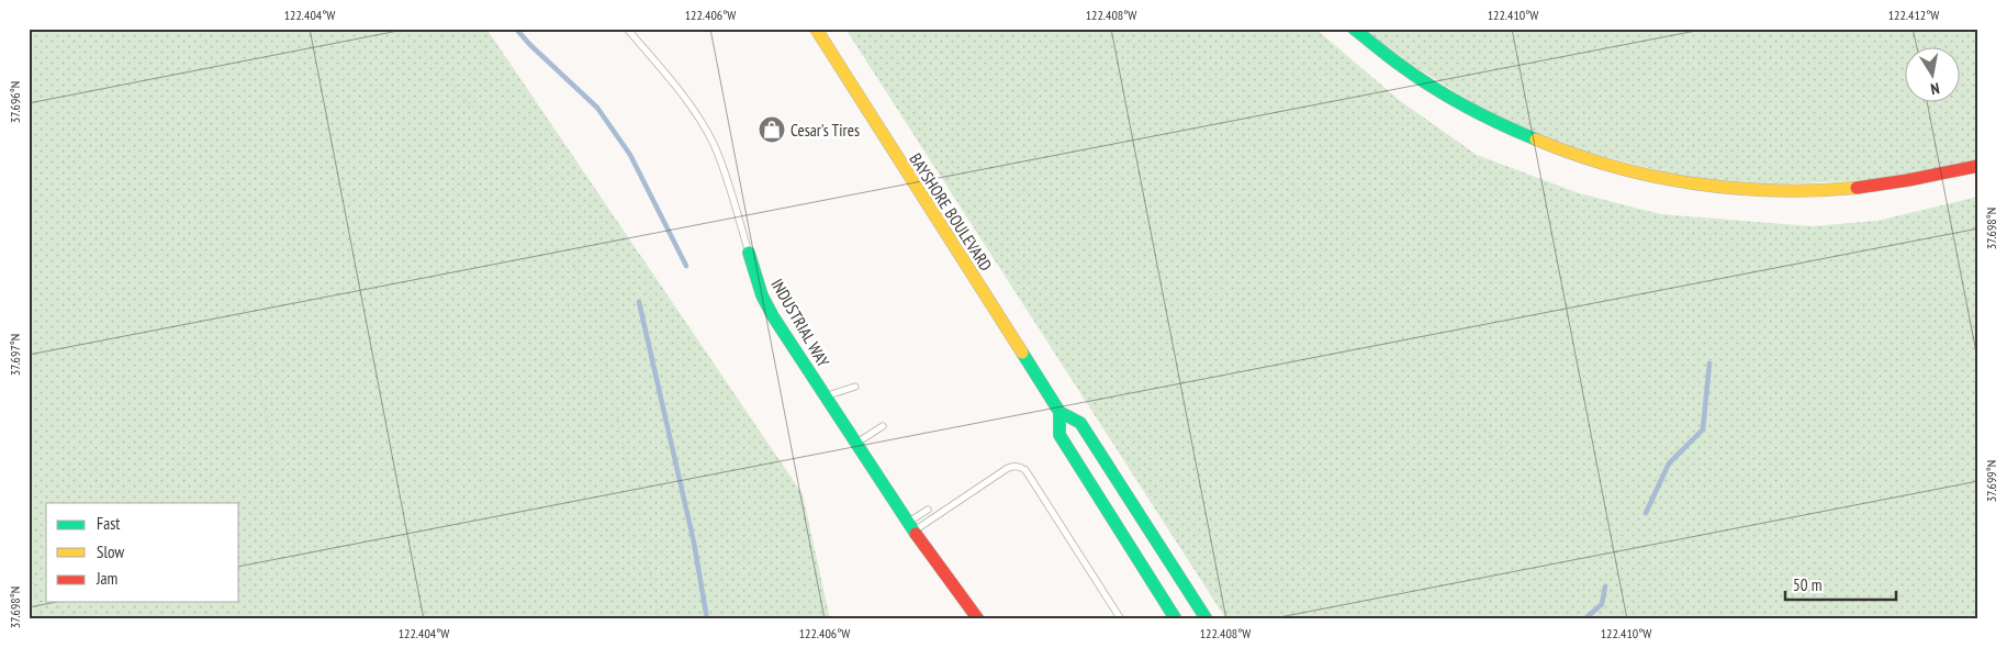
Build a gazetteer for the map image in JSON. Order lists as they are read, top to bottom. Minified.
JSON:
{"streets":{"main road":["BAYSHORE BOULEVARD","INDUSTRIAL WAY"]},"places":{"shop":["Cesar's Tires"]},"legend":["Fast","Slow","Jam"],"scale_bar":"50 m","north":"bottom","coordinates":["122.404°W","122.406°W","122.408°W","122.410°W","122.412°W","37.696°N","37.698°N","37.697°N","37.699°N"]}
